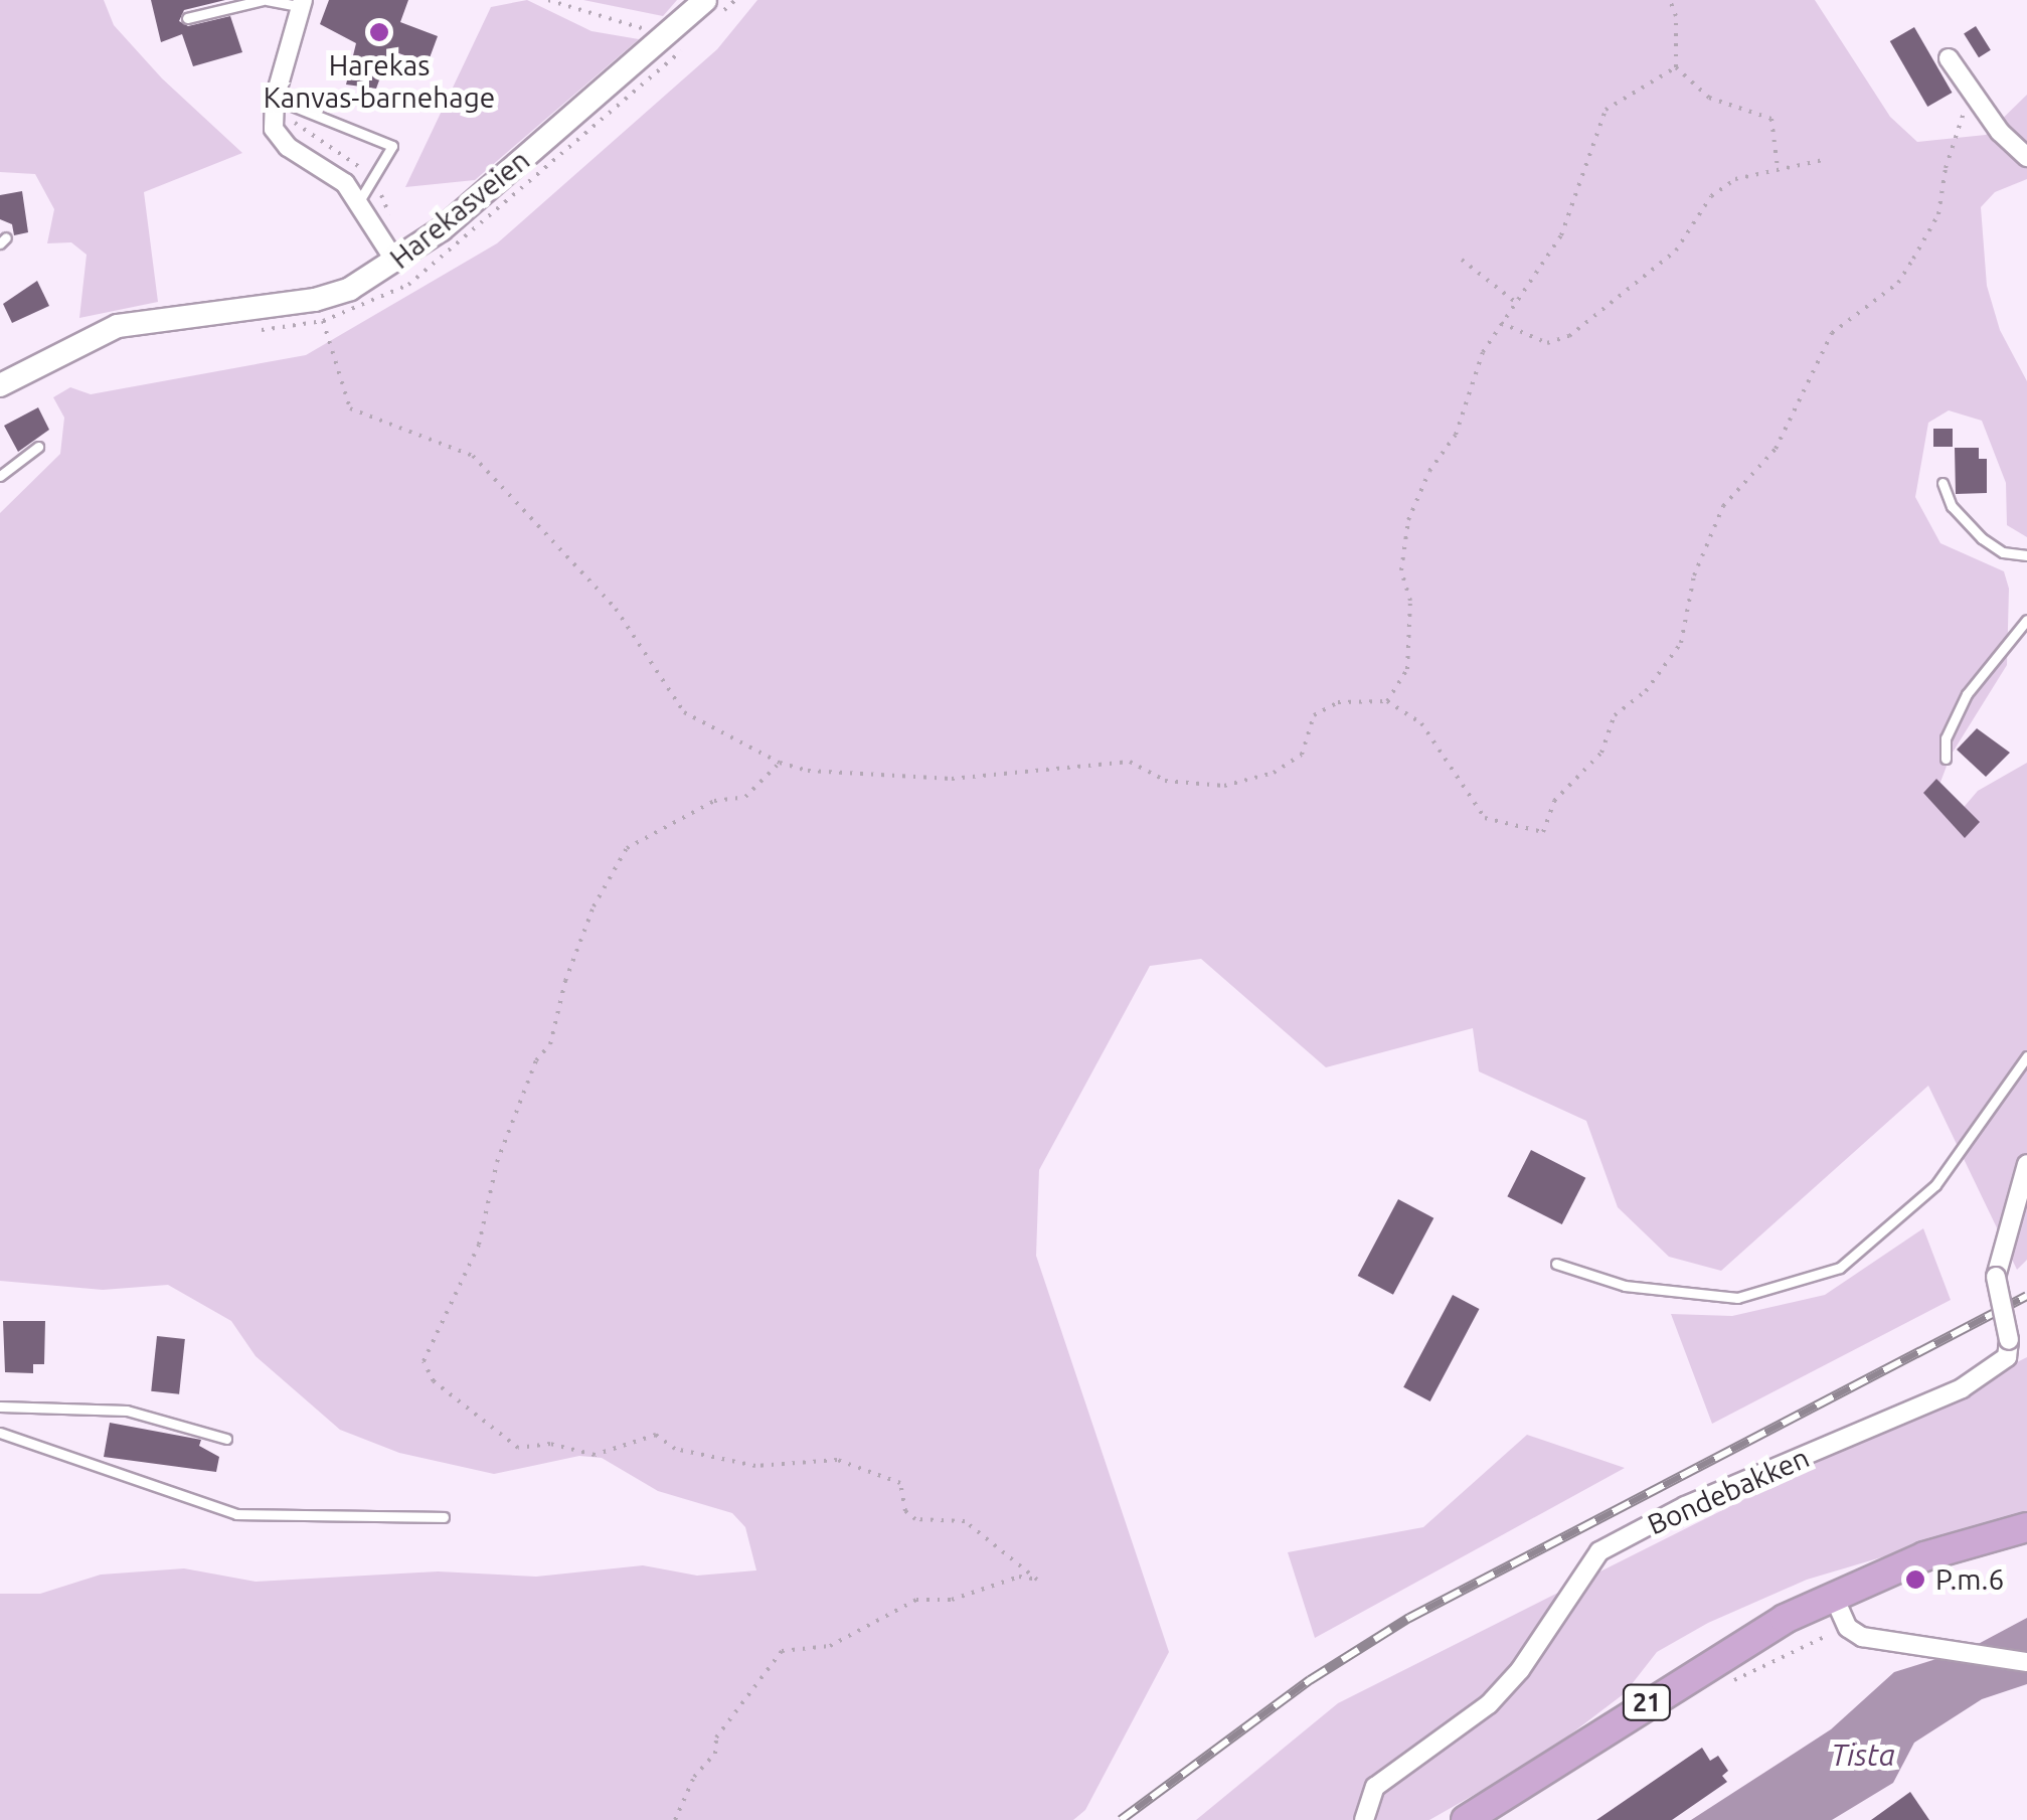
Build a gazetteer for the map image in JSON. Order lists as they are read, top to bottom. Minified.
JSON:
{"streets":{"main road":["21"],"street":["Harekasveien","Bondebakken"]},"water":["Tista"],"places":["Harekas Kanvas-barnehage","P.m.6"]}
